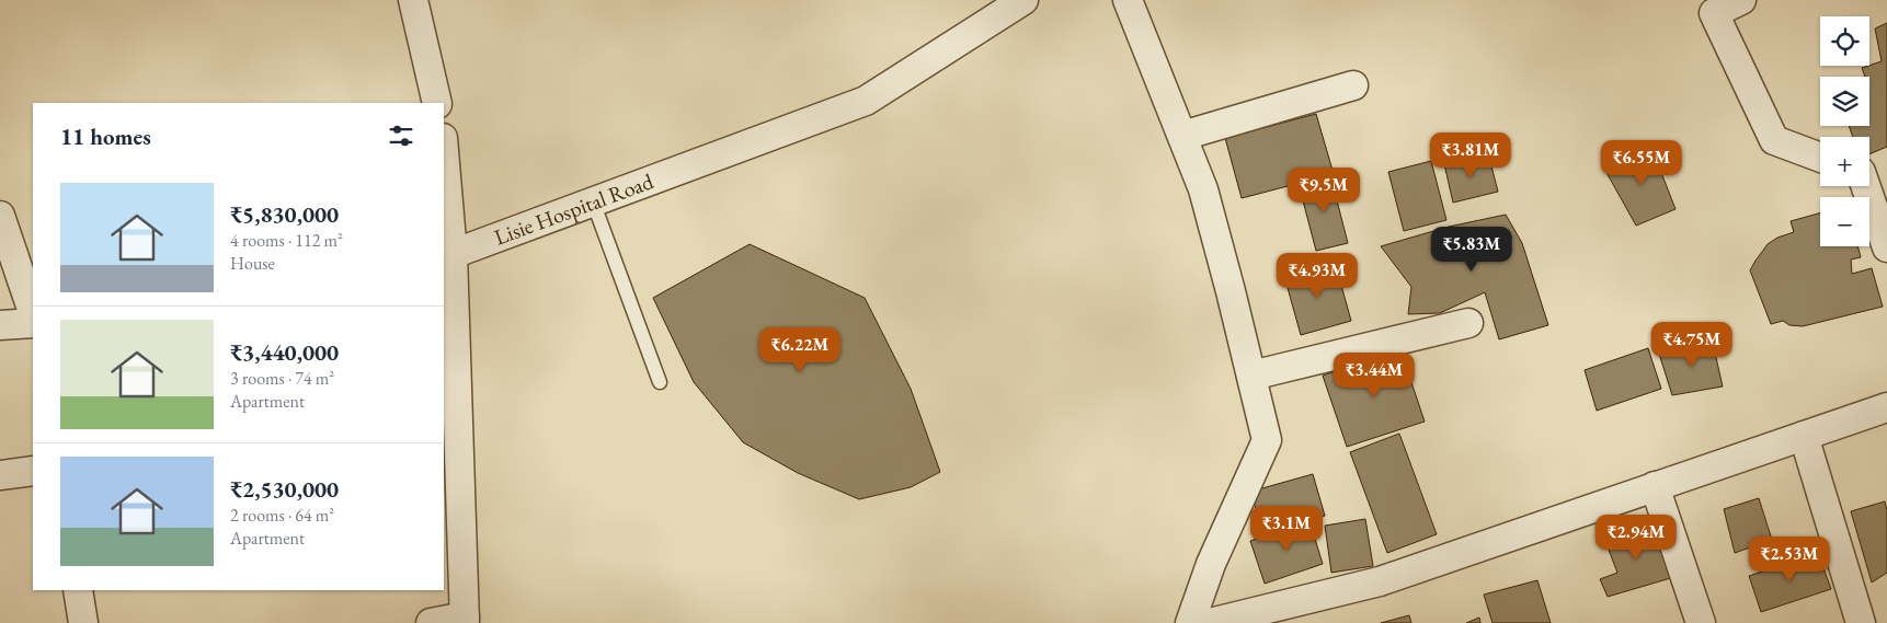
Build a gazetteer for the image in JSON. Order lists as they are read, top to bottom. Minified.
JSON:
{"streets":{"street":["Lisie Hospital Road"]},"page":{"map_buttons":["+","−"],"heading":"11 homes","price":["₹3.81M","₹6.55M","₹9.5M","₹5.83M","₹4.93M","₹4.75M","₹6.22M","₹3.44M","₹3.1M","₹2.94M","₹2.53M"],"list":[{"name":"₹5,830,000","note":"4 rooms · 112 m² · House"},{"name":"₹3,440,000","note":"3 rooms · 74 m² · Apartment"},{"name":"₹2,530,000","note":"2 rooms · 64 m² · Apartment"}]}}
